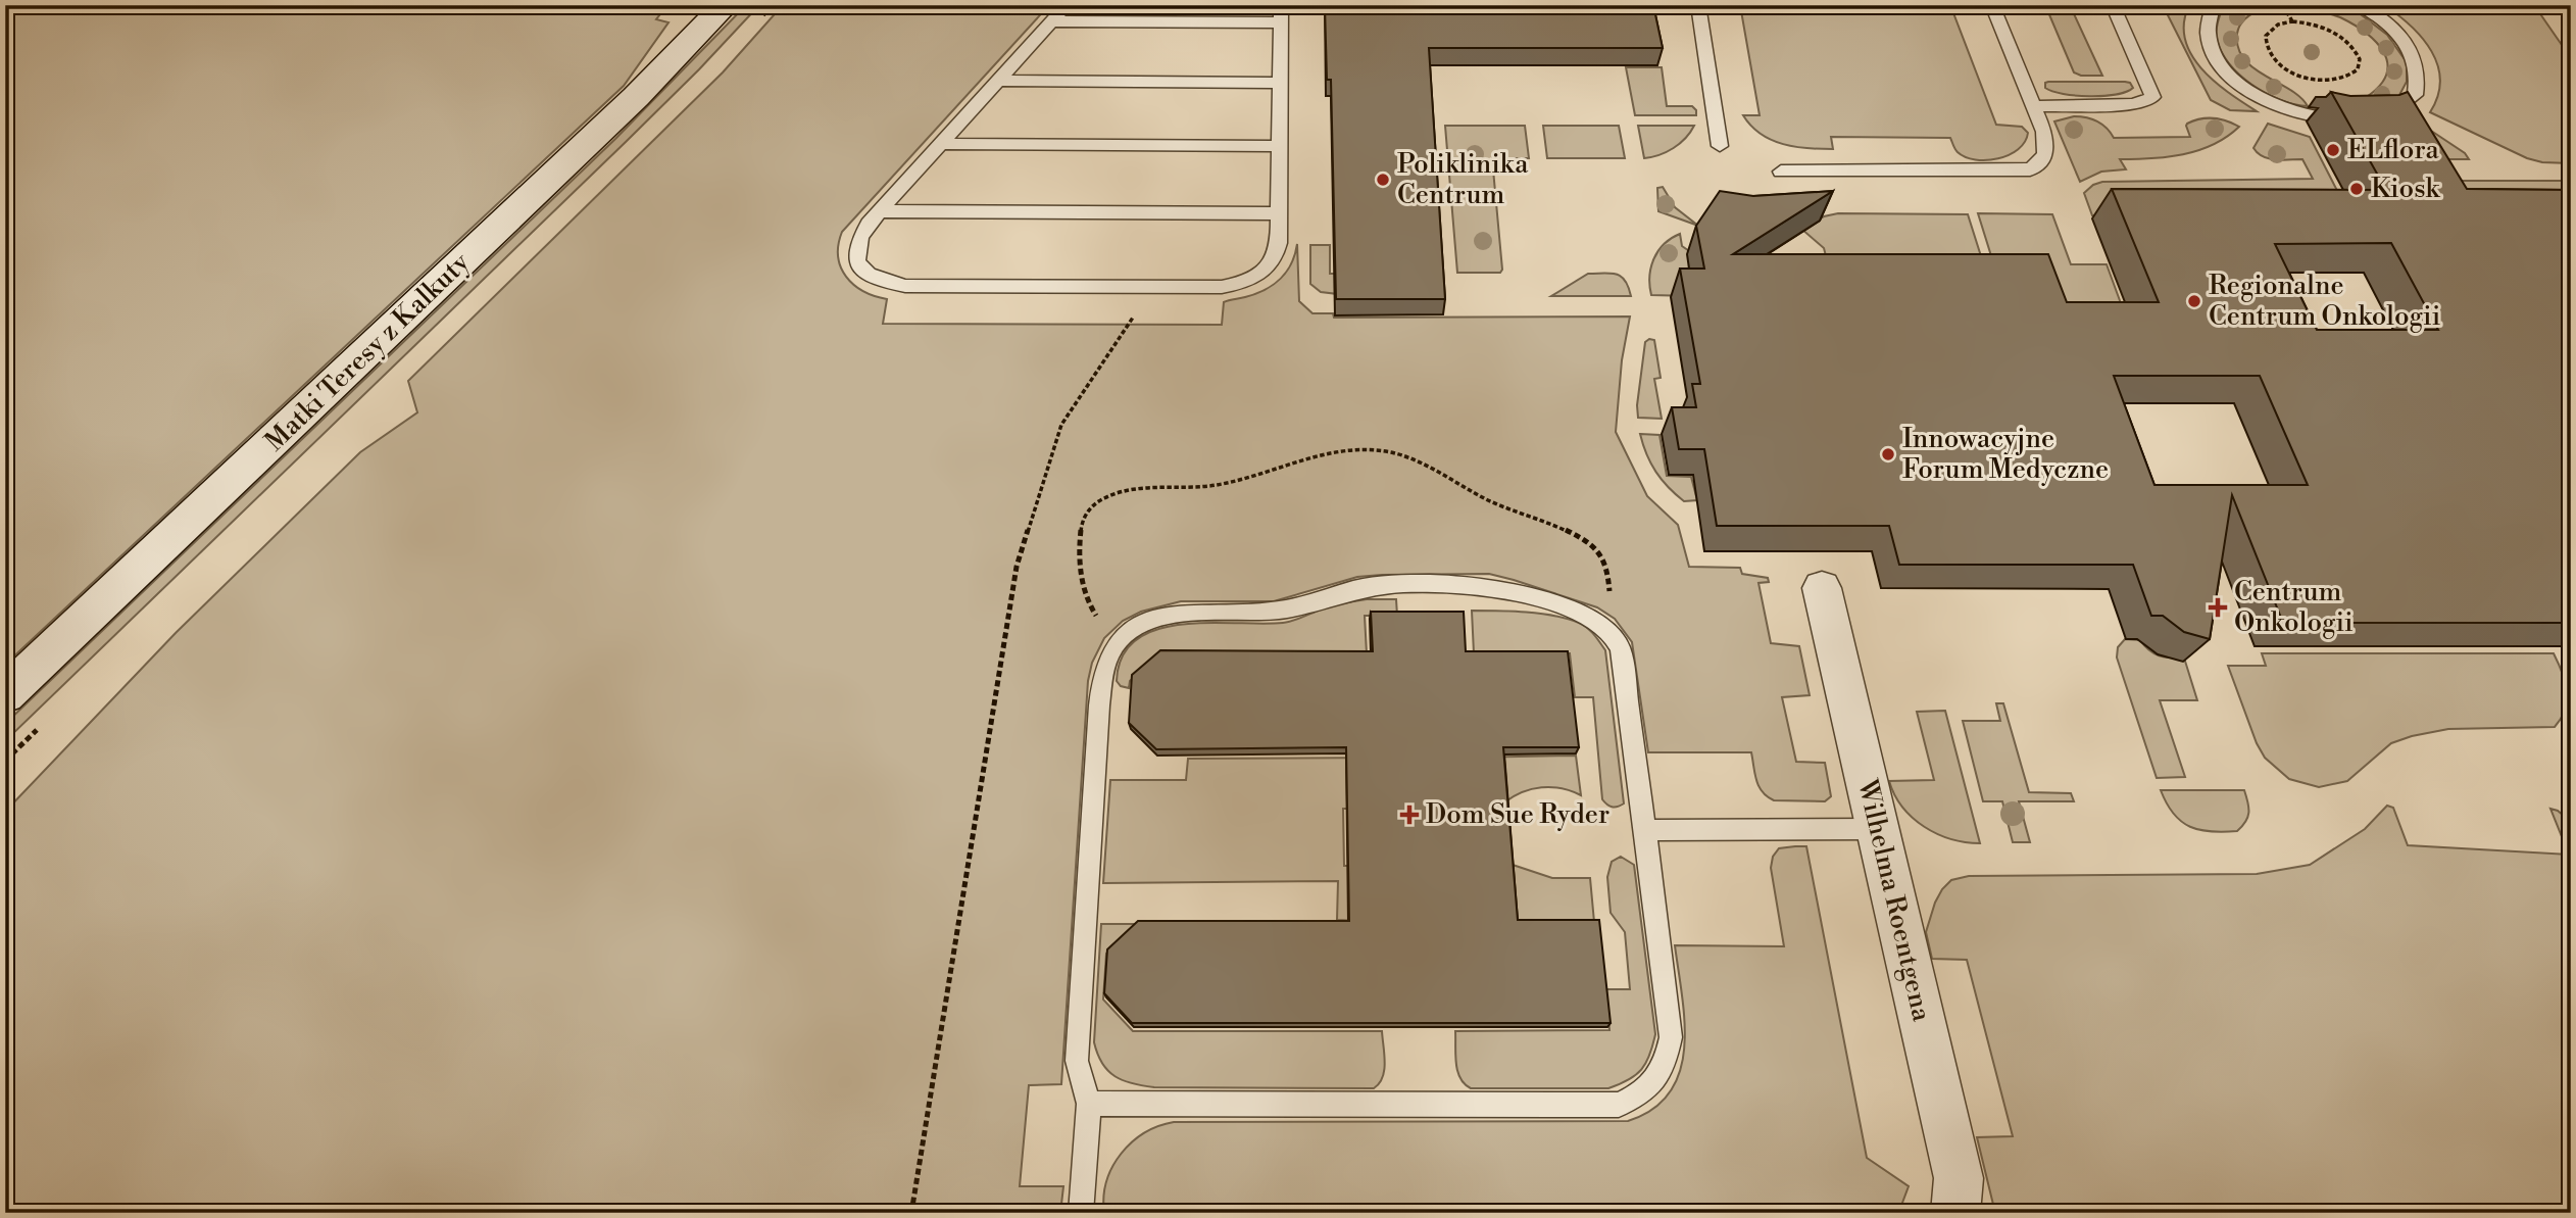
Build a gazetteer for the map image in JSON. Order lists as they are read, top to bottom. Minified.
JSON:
{"streets":{"street":["Matki Teresy z Kalkuty","Wilhelma Roentgena"]},"places":{"other":["ELflora","Poliklinika Centrum","Kiosk","Regionalne Centrum Onkologii","Innowacyjne Forum Medyczne"],"health":["Centrum Onkologii","Dom Sue Ryder"]}}
